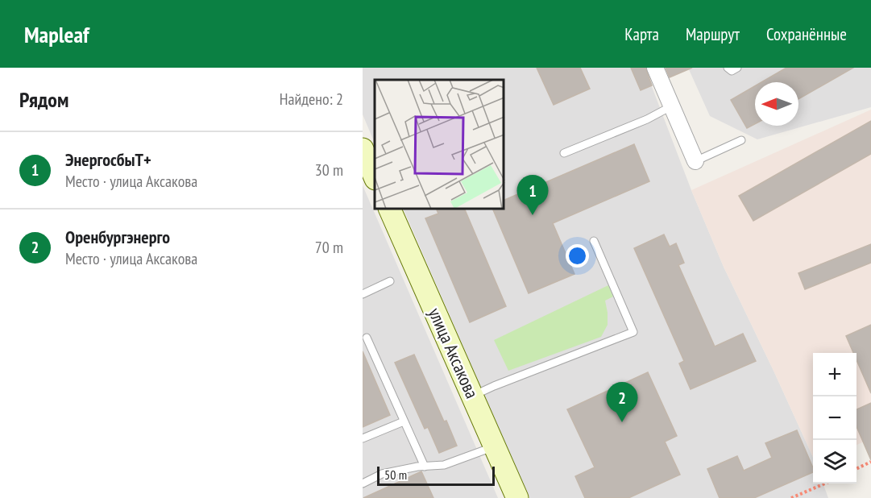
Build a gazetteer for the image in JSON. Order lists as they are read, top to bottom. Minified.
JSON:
{"streets":{"main road":["улица Аксакова"]},"scale_bar":"50 m","north":"left","page":{"header":"Mapleaf","nav":["Карта","Маршрут","Сохранённые"],"heading":["Рядом","Найдено: 2"],"list":[{"mark":"1","name":"ЭнергосбыТ+","note":"Место · улица Аксакова","value":"30 m"},{"mark":"2","name":"Оренбургэнерго","note":"Место · улица Аксакова","value":"70 m"}],"pins":["1","2"],"map_buttons":["+","−"],"scale":"50 m"}}
